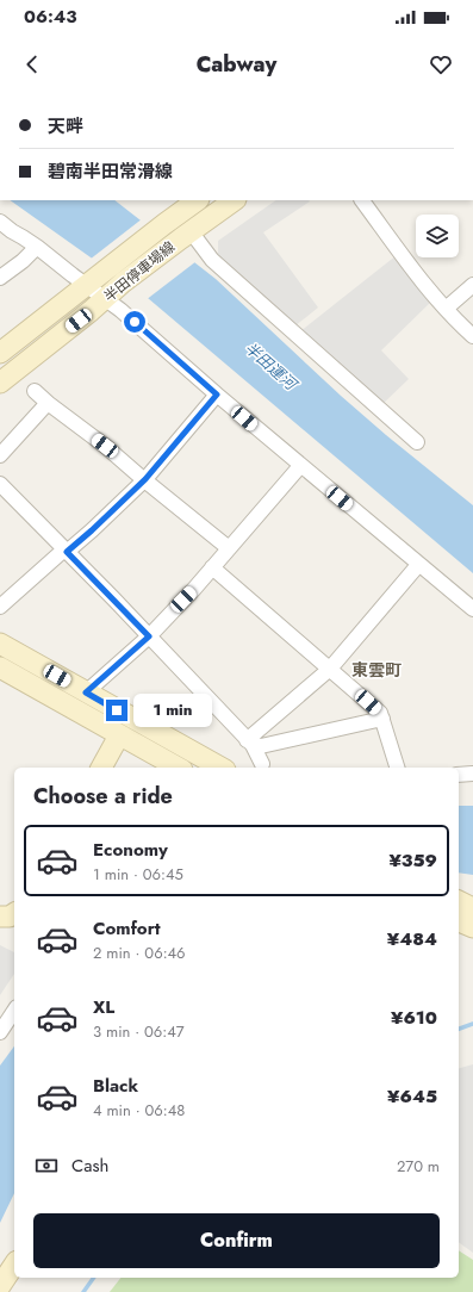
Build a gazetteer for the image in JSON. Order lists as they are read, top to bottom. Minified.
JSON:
{"streets":{"main road":["半田停車場線"]},"districts":["東雲町"],"water":["半田運河"],"page":{"status":"06:43","header":"Cabway","banner":["天畔","碧南半田常滑線"],"bubble":"1 min","heading":"Choose a ride","list":[{"name":"Economy","note":"1 min · 06:45","value":"¥359"},{"name":"Comfort","note":"2 min · 06:46","value":"¥484"},{"name":"XL","note":"3 min · 06:47","value":"¥610"},{"name":"Black","note":"4 min · 06:48","value":"¥645"}],"pay":["Cash","270 m"],"buttons":"Confirm"}}
